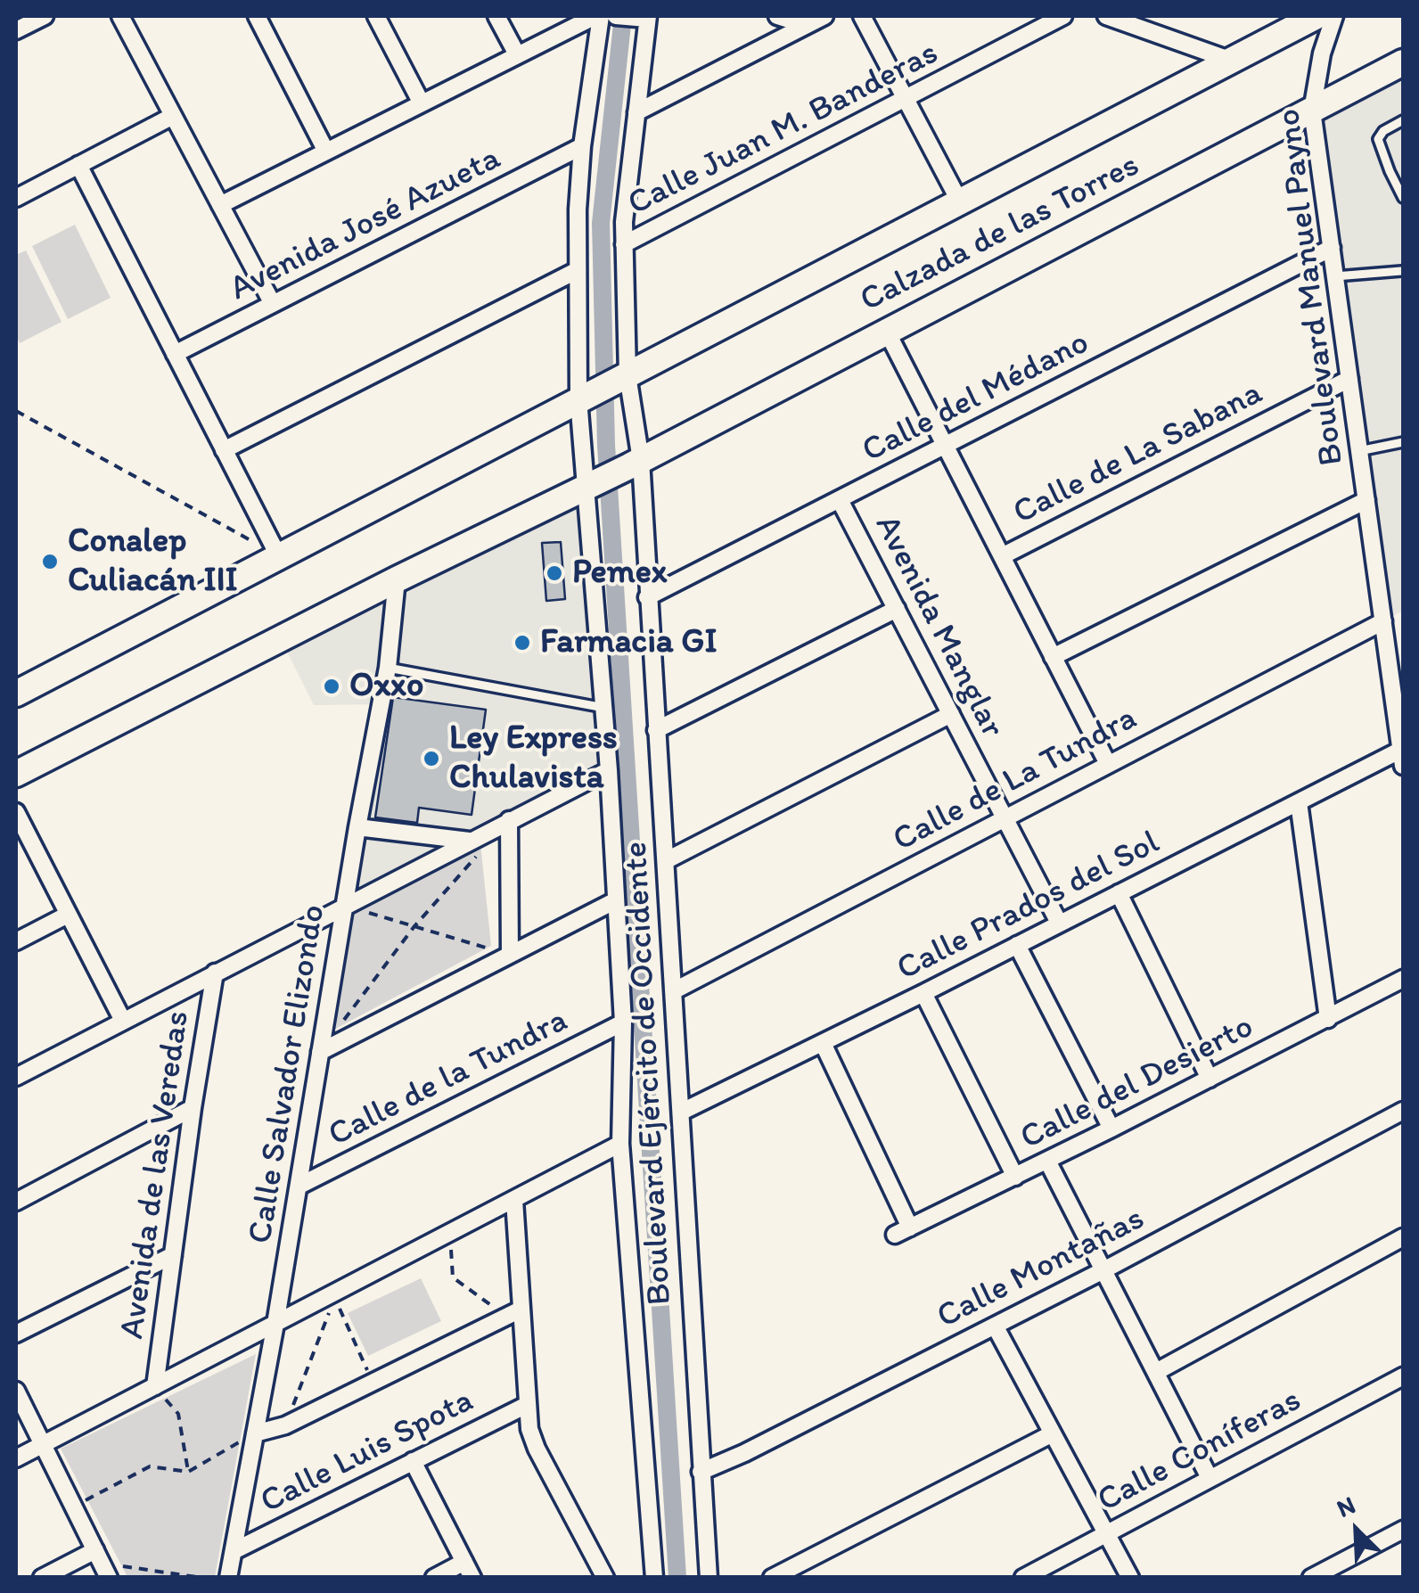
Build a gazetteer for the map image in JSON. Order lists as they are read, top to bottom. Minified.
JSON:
{"streets":{"main road":["Calzada de las Torres"],"street":["Calle Juan M. Banderas","Avenida José Azueta","Boulevard Manuel Payno","Calle del Médano","Calle de La Sabana","Avenida Manglar","Calle de La Tundra","Calle Prados del Sol","Boulevard Ejército de Occidente","Calle Salvador Elizondo","Calle de la Tundra","Calle del Desierto","Avenida de las Veredas","Calle Montañas","Calle Coníferas","Calle Luis Spota"]},"crossings":[["Calzada de las Torres","Boulevard Manuel Payno"],["Calzada de las Torres","Boulevard Ejército de Occidente"],["Boulevard Manuel Payno","Calle del Médano"],["Boulevard Manuel Payno","Calle de La Sabana"],["Boulevard Manuel Payno","Calle de La Tundra"],["Boulevard Manuel Payno","Calle Prados del Sol"],["Calle del Médano","Avenida Manglar"],["Calle del Médano","Boulevard Ejército de Occidente"],["Avenida Manglar","Calle de La Tundra"],["Avenida Manglar","Calle Prados del Sol"],["Calle de La Tundra","Boulevard Ejército de Occidente"],["Calle Prados del Sol","Boulevard Ejército de Occidente"],["Calle Prados del Sol","Calle del Desierto"],["Boulevard Ejército de Occidente","Calle de la Tundra"],["Boulevard Ejército de Occidente","Calle Montañas"],["Calle Salvador Elizondo","Calle de la Tundra"],["Calle Salvador Elizondo","Calle Luis Spota"]],"places":["Conalep Culiacán III","Pemex","Farmacia GI","Oxxo","Ley Express Chulavista"],"north":"top left"}
